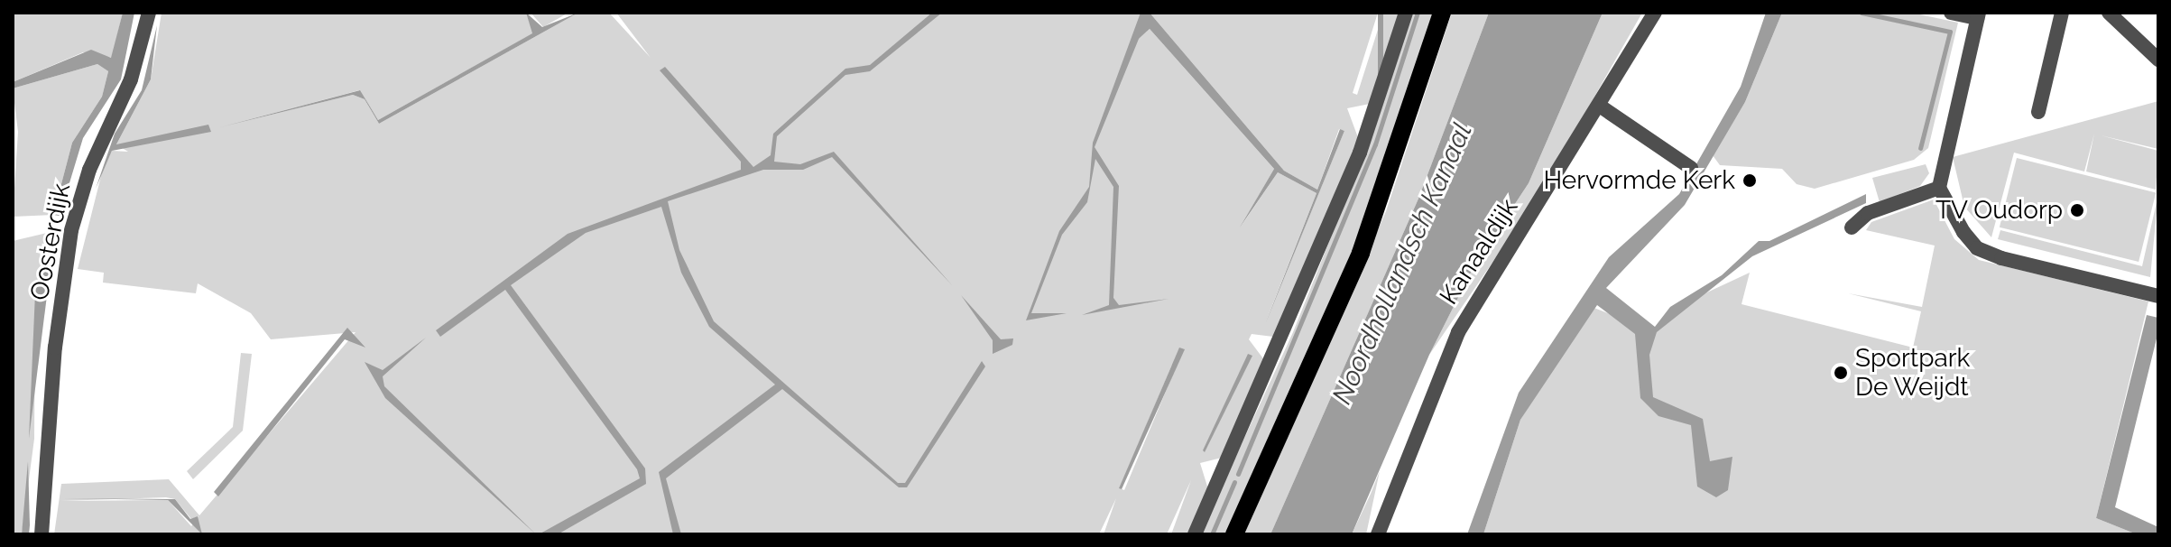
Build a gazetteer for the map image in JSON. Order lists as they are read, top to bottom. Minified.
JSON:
{"streets":{"street":["Oosterdijk","Kanaaldijk"]},"water":["Noordhollandsch Kanaal"],"places":["Hervormde Kerk","TV Oudorp","Sportpark De Weijdt"]}
